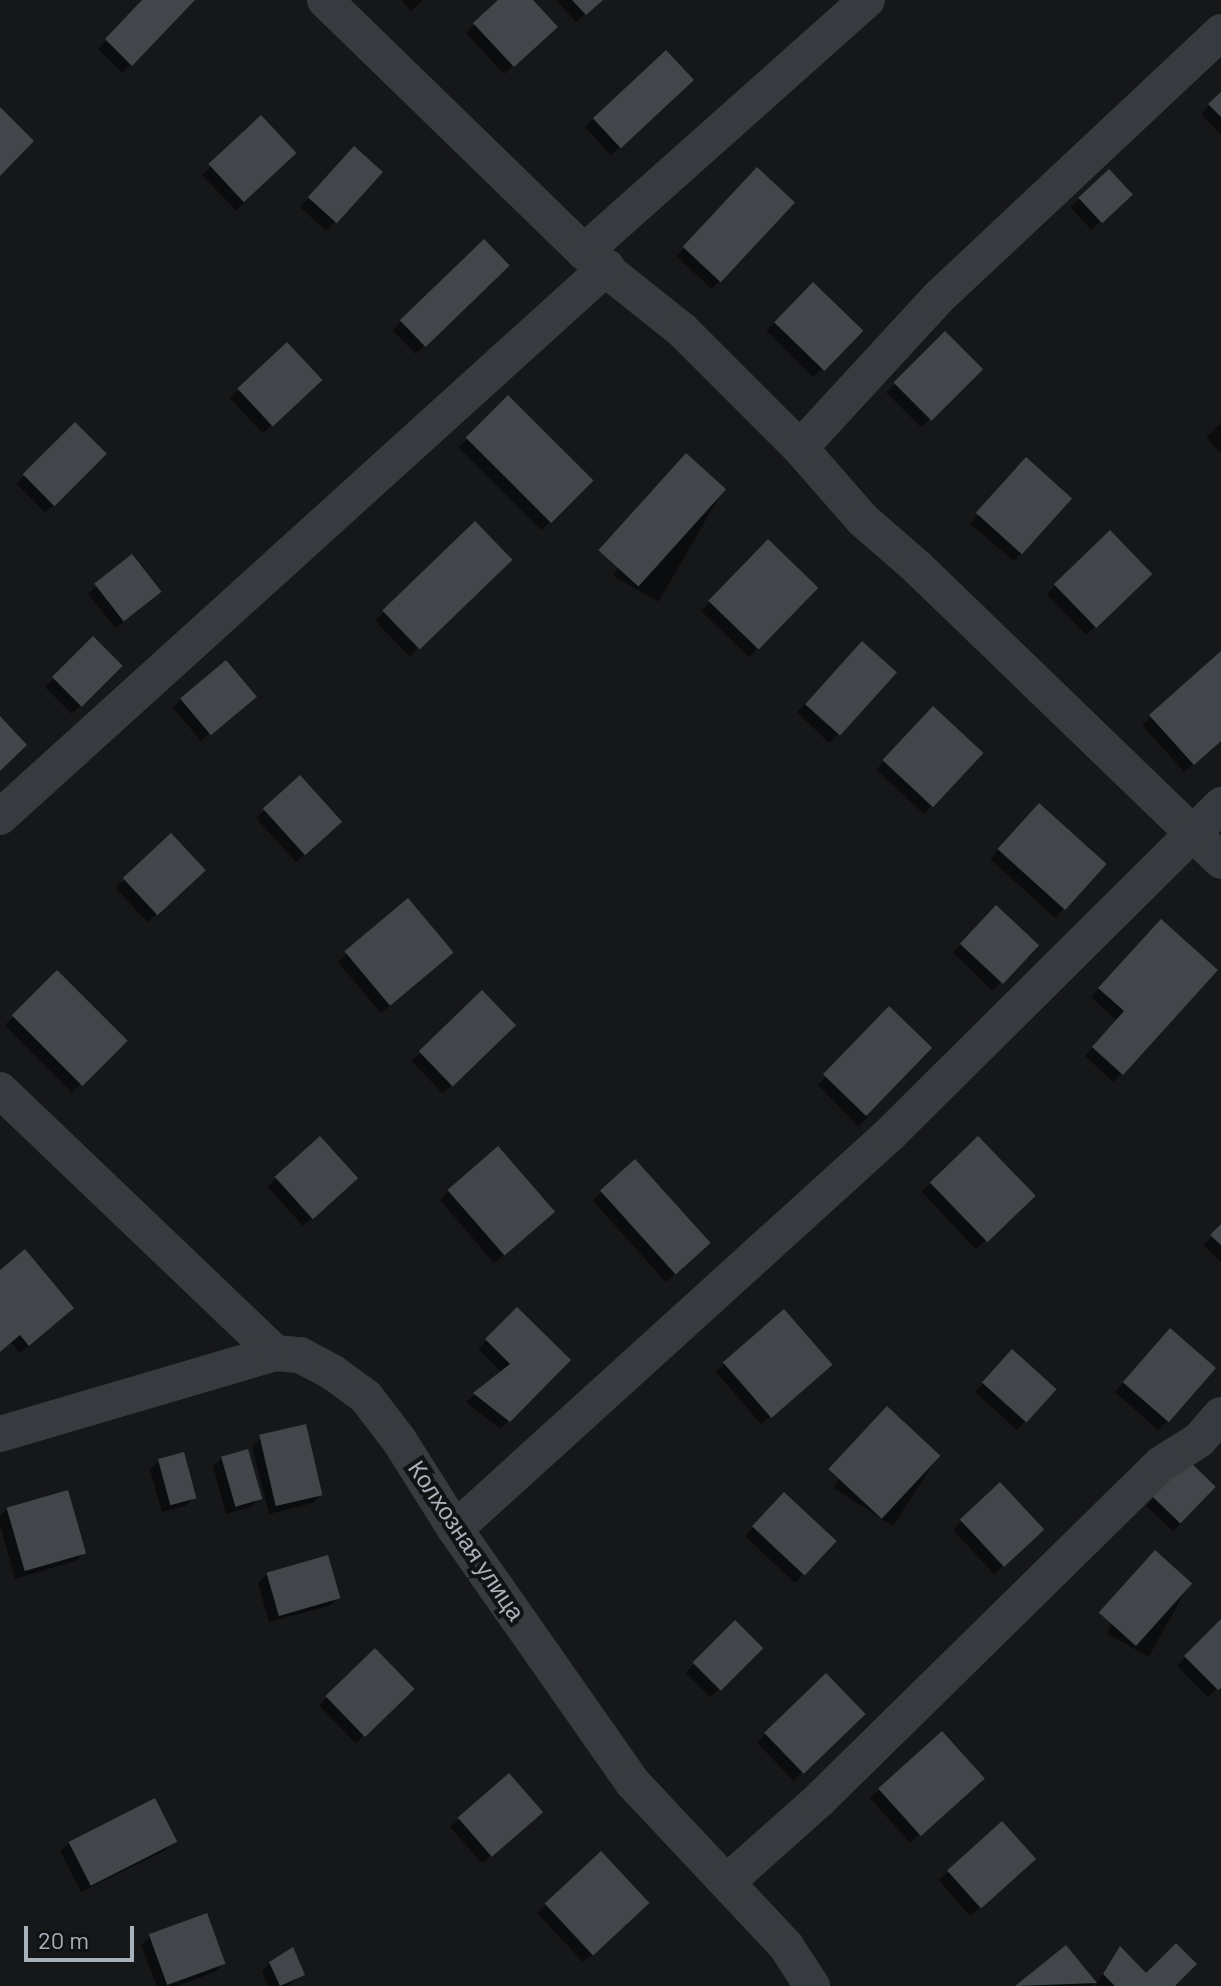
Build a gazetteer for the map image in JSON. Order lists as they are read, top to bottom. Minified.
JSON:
{"streets":{"street":["Колхозная улица"]},"scale_bar":"20 m"}
